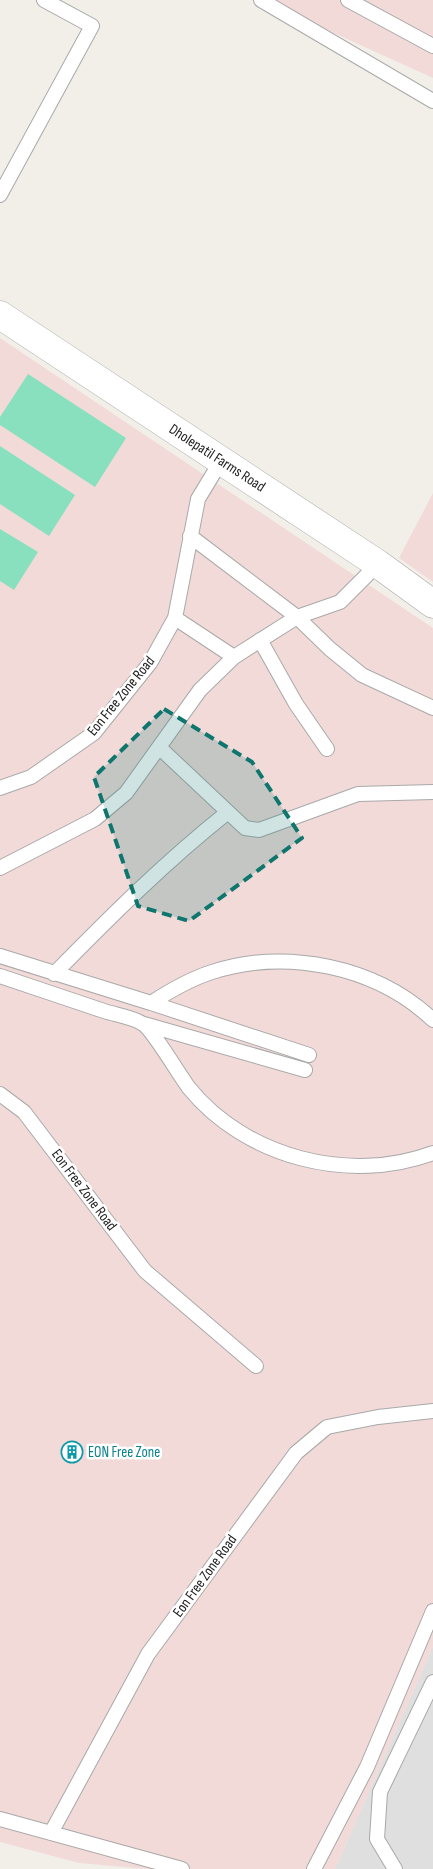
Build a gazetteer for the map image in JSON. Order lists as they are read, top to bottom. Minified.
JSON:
{"streets":{"street":["Dholepatil Farms Road"],"lane":["Eon Free Zone Road"]},"crossings":[["Dholepatil Farms Road","Eon Free Zone Road"]],"places":{"building":["EON Free Zone"]}}
